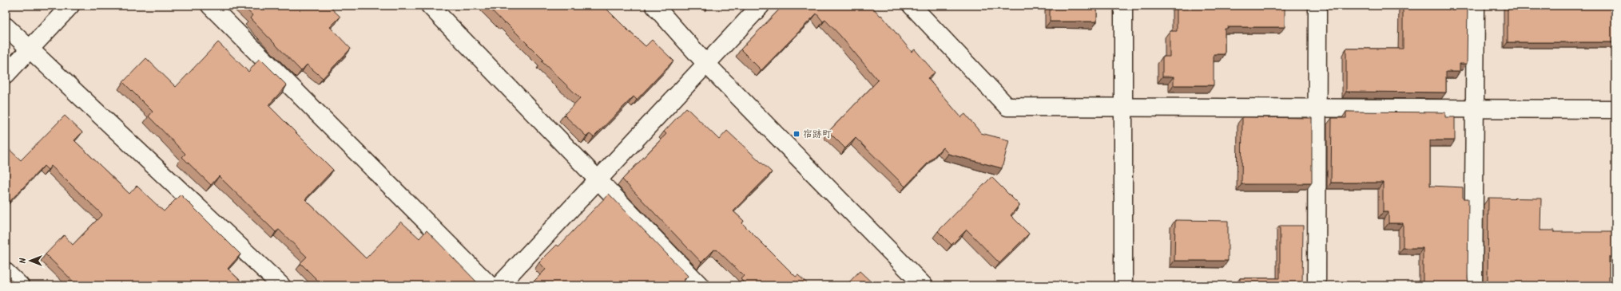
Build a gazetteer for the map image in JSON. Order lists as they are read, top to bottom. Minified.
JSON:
{"places":{"transit":["宿跡町"]},"north":"left"}
